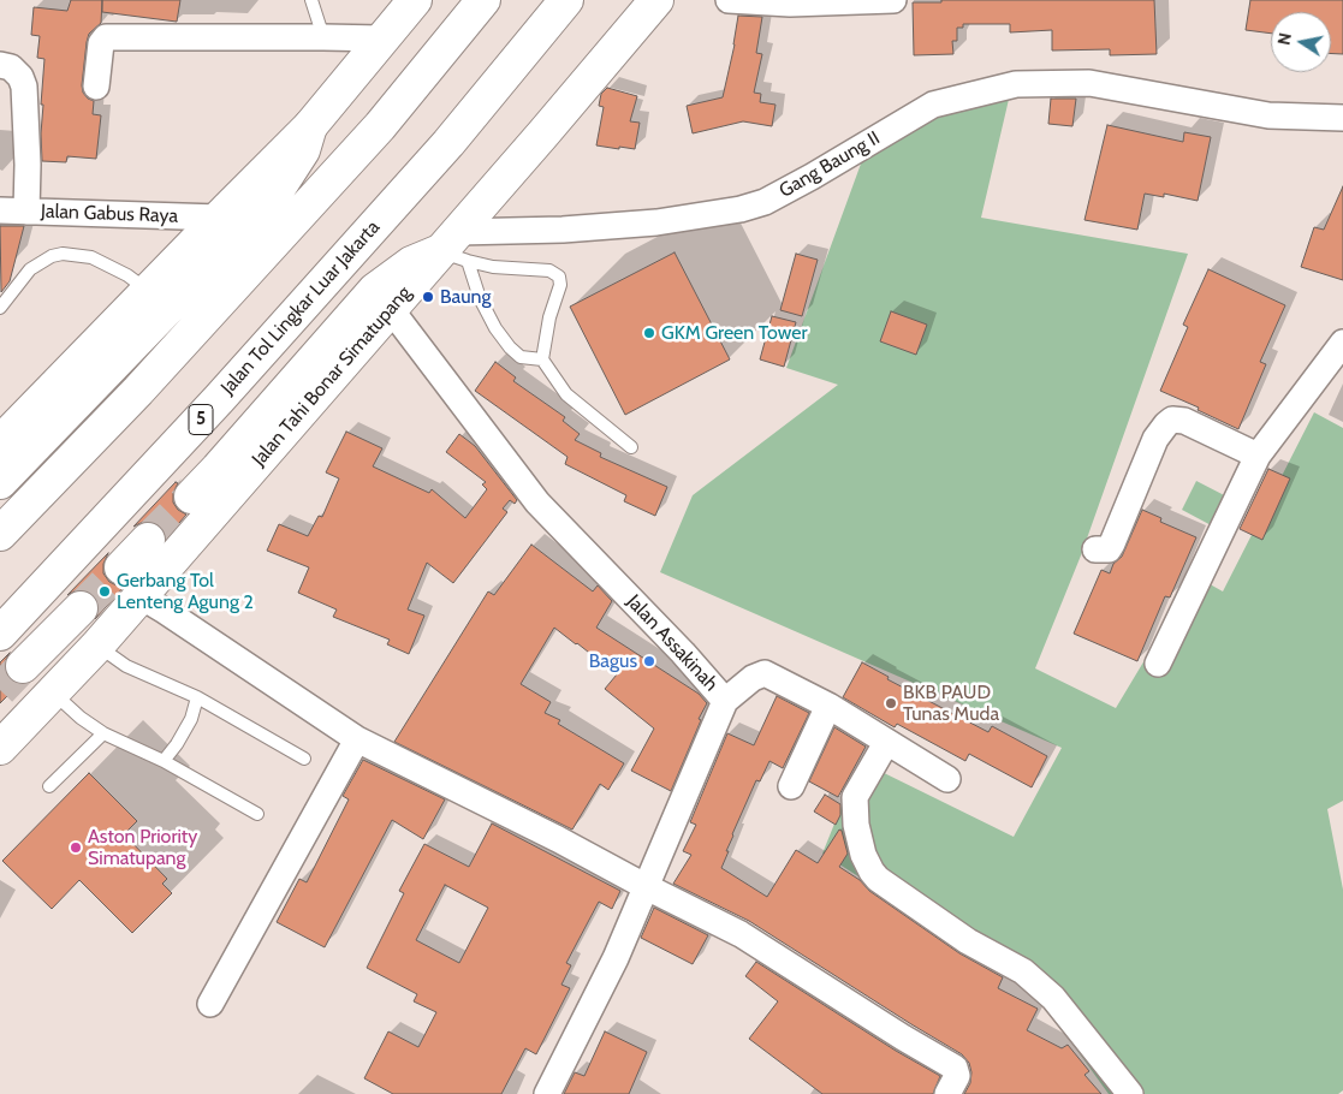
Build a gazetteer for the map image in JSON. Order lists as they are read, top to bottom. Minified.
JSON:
{"streets":{"highway":["Jalan Tol Lingkar Luar Jakarta","Jalan Tahi Bonar Simatupang","5"],"street":["Gang Baung II","Jalan Gabus Raya","Jalan Assakinah"]},"crossings":[["Gang Baung II","Jalan Tahi Bonar Simatupang"],["Jalan Tahi Bonar Simatupang","Jalan Assakinah"]],"places":["Baung","GKM Green Tower","Gerbang Tol Lenteng Agung 2","Bagus","BKB PAUD Tunas Muda","Aston Priority Simatupang"],"north":"left"}
